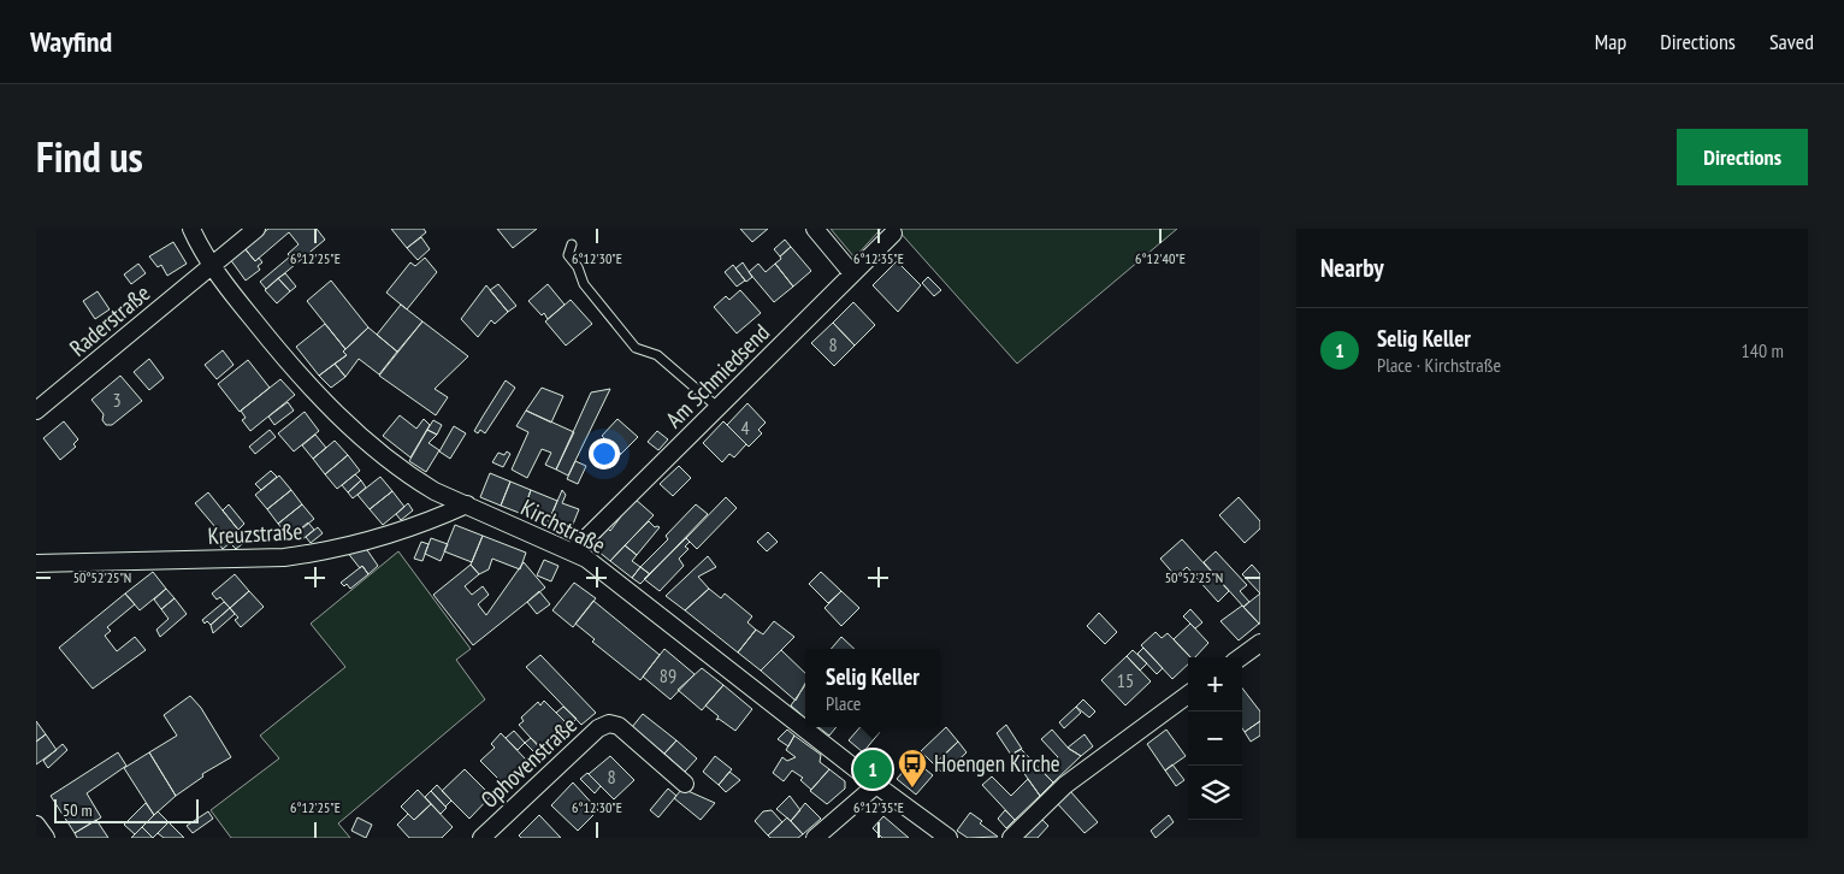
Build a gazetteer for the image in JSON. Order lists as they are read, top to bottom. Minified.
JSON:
{"streets":{"street":["Raderstraße","Am Schmiedsend","Kirchstraße","Kreuzstraße","Ophovenstraße"]},"crossings":[["Raderstraße","Kirchstraße"],["Am Schmiedsend","Kirchstraße"],["Kirchstraße","Kreuzstraße"]],"places":{"bus stop":["Hoengen Kirche"]},"house_numbers":["8","3","4","89","15","8"],"scale_bar":"50 m","page":{"header":"Wayfind","nav":["Map","Directions","Saved"],"title":"Find us","buttons":"Directions","heading":"Nearby","list":[{"mark":"1","name":"Selig Keller","note":"Place · Kirchstraße","value":"140 m"}],"popup":["Selig Keller","Place"],"map_buttons":["+","−"],"pins":"1","scale":"50 m"},"coordinates":["6°12'25\"E","6°12'30\"E","6°12'35\"E","6°12'40\"E","50°52'25\"N"]}
